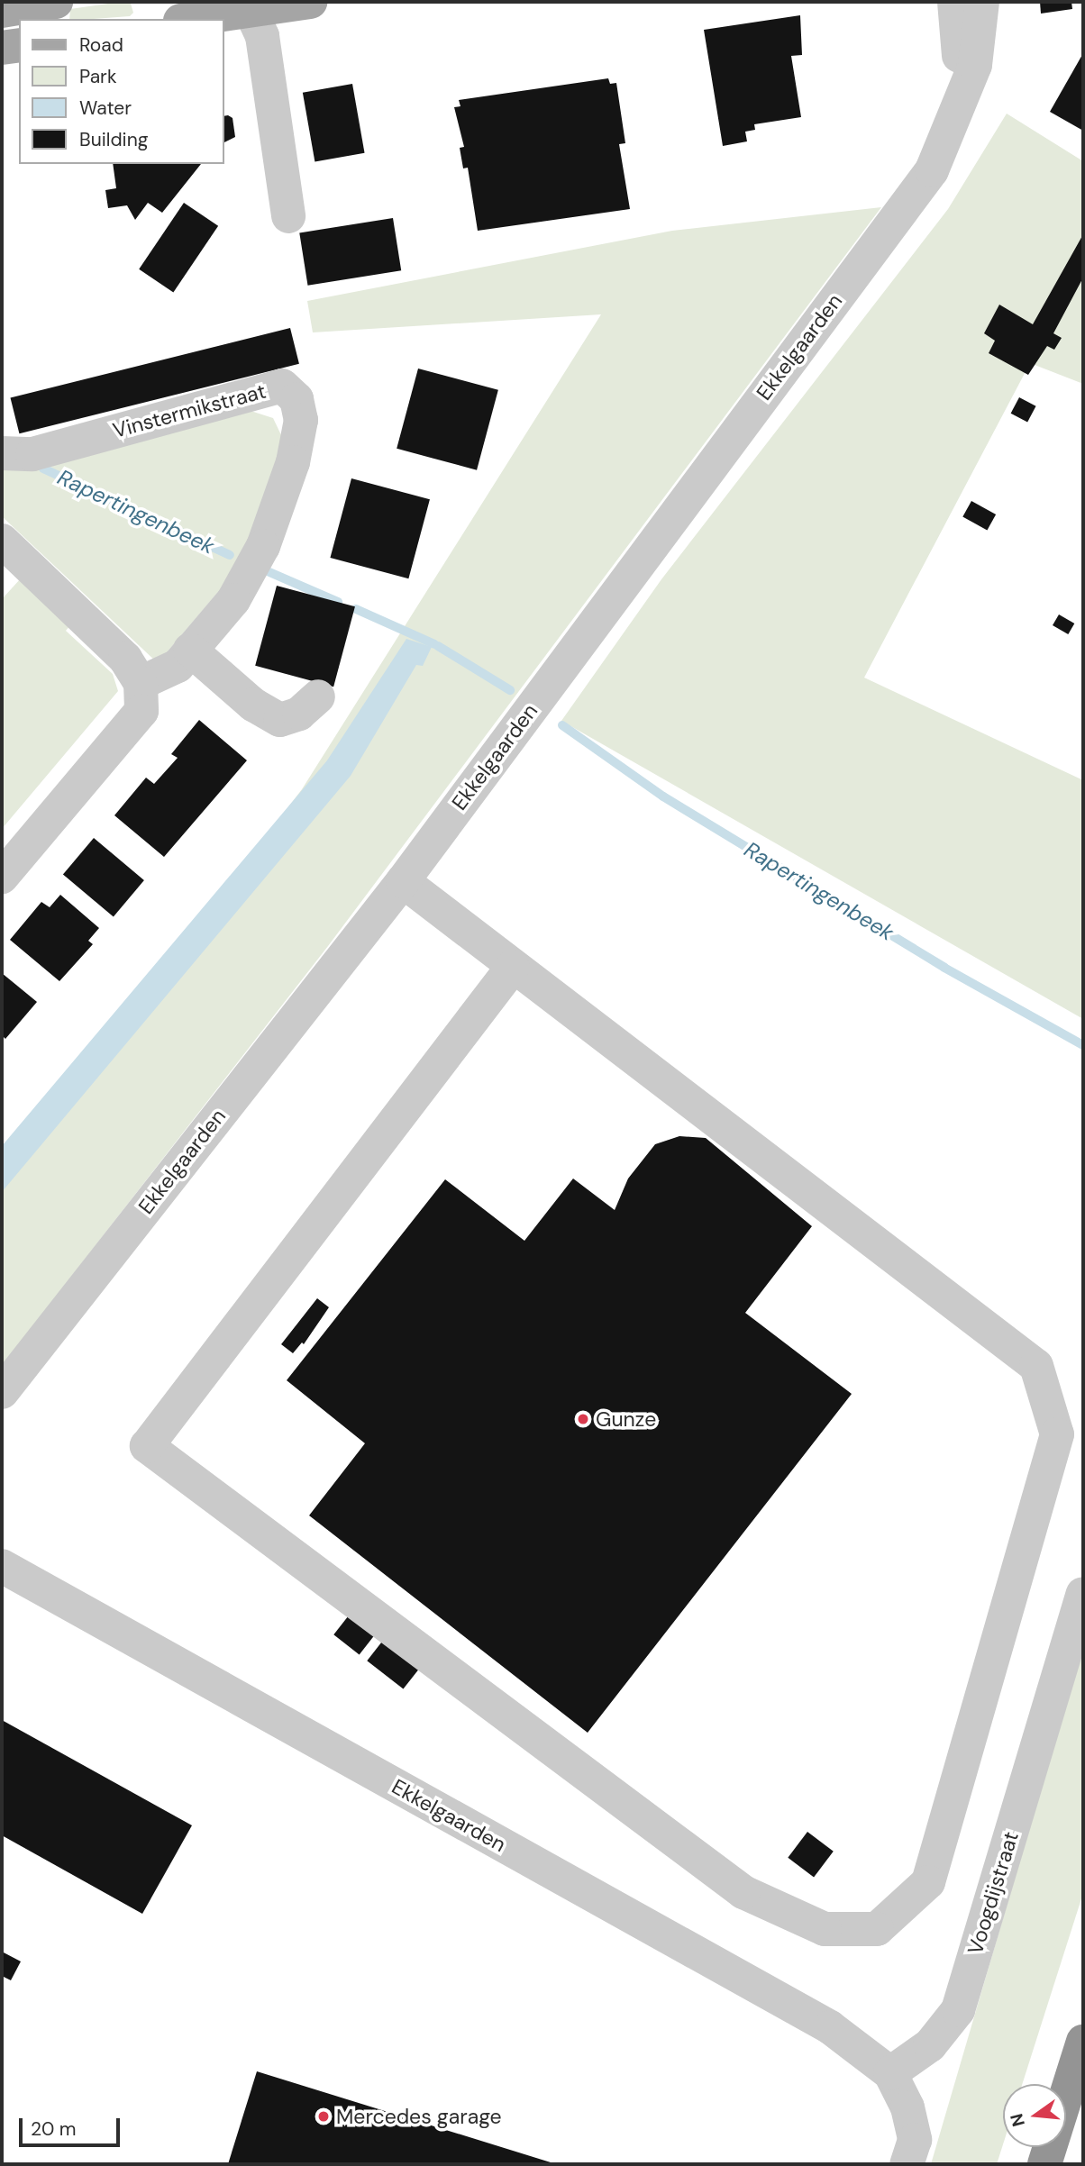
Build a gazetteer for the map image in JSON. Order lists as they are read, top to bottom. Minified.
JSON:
{"streets":{"street":["Ekkelgaarden","Vinstermikstraat","Voogdijstraat"]},"crossings":[["Ekkelgaarden","Voogdijstraat"]],"water":["Rapertingenbeek"],"places":["Gunze","Mercedes garage"],"legend":["Road","Park","Water","Building"],"scale_bar":"20 m","north":"left"}
